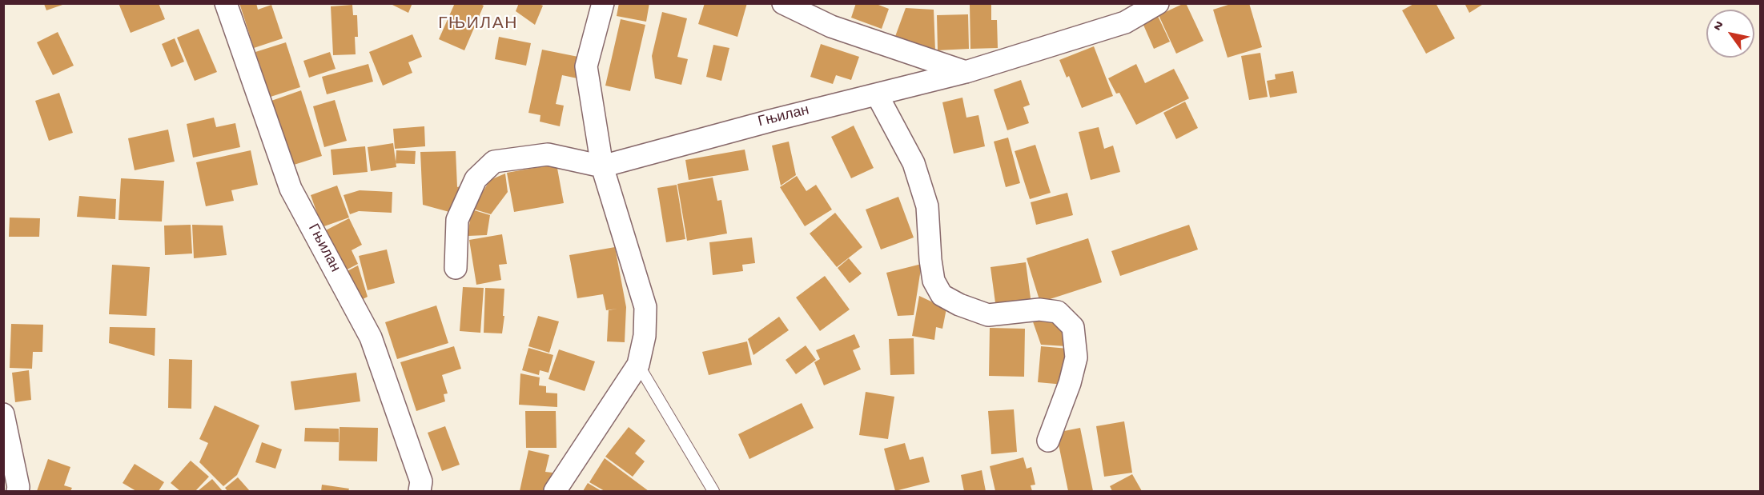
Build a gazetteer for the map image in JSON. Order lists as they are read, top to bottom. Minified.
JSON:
{"streets":{"street":["Гњилан"]},"districts":["ГЊИЛАН"],"north":"top left"}
